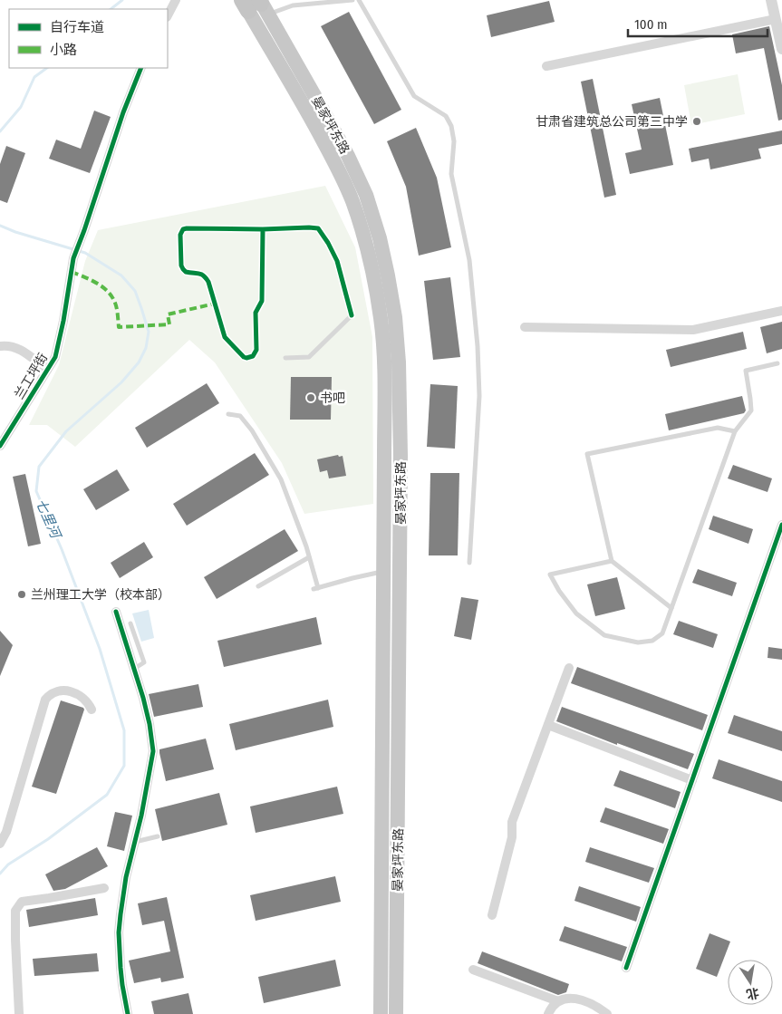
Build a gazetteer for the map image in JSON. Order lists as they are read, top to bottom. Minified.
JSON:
{"streets":{"highway":["晏家坪东路"],"street":["兰工坪街"]},"water":["七里河"],"places":["甘肃省建筑总公司第三中学","书吧","兰州理工大学（校本部）"],"legend":["自行车道","小路"],"scale_bar":"100 m","north":"bottom"}
